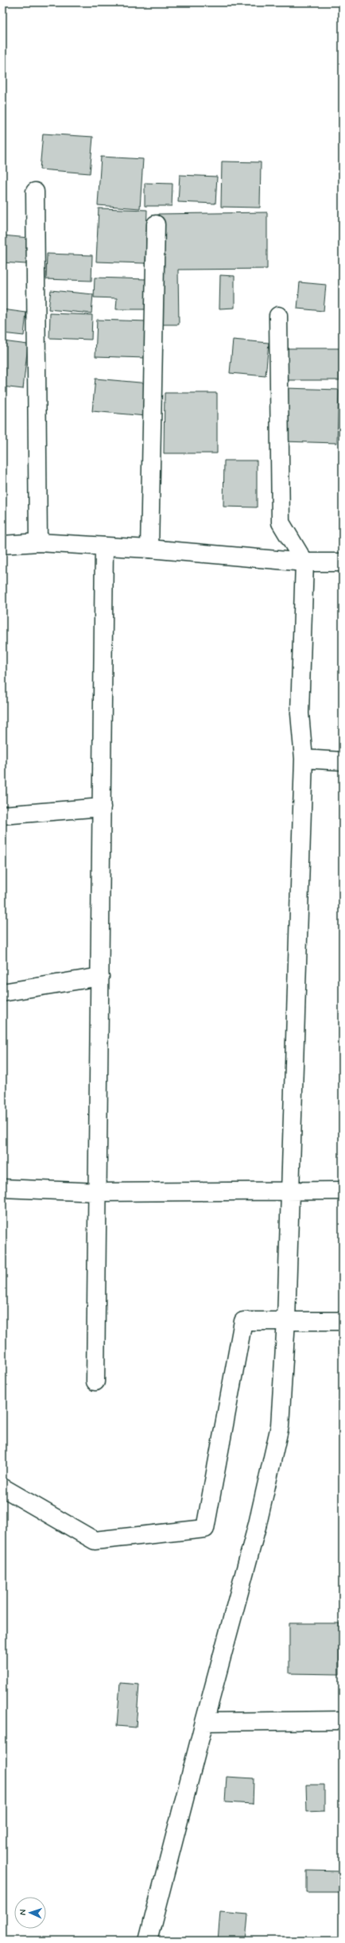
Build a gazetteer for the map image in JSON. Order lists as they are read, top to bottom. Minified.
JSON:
{"north":"left"}
